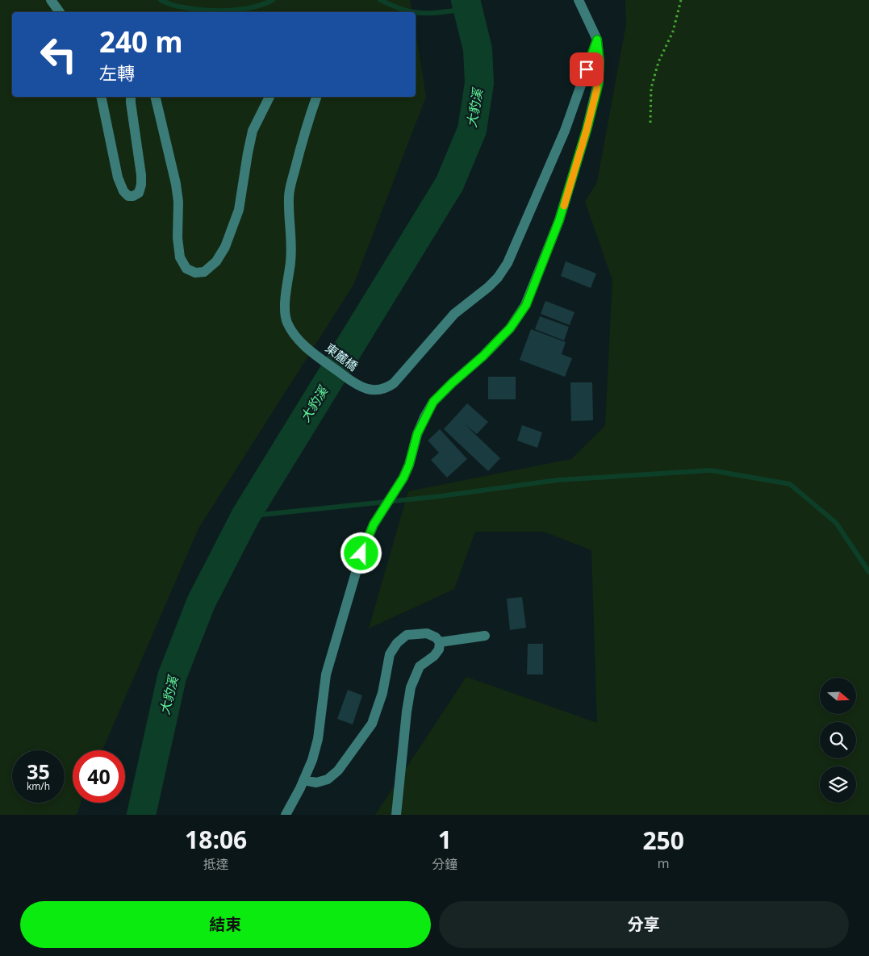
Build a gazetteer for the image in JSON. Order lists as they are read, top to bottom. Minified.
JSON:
{"streets":{"street":["東麓橋"]},"water":["大豹溪"],"north":"right","page":{"turn":["240 m","左轉"],"speed":"35 km/h","limit":"40","eta":["18:06","抵達","1","分鐘","250","m"],"buttons":["結束","分享"]}}
